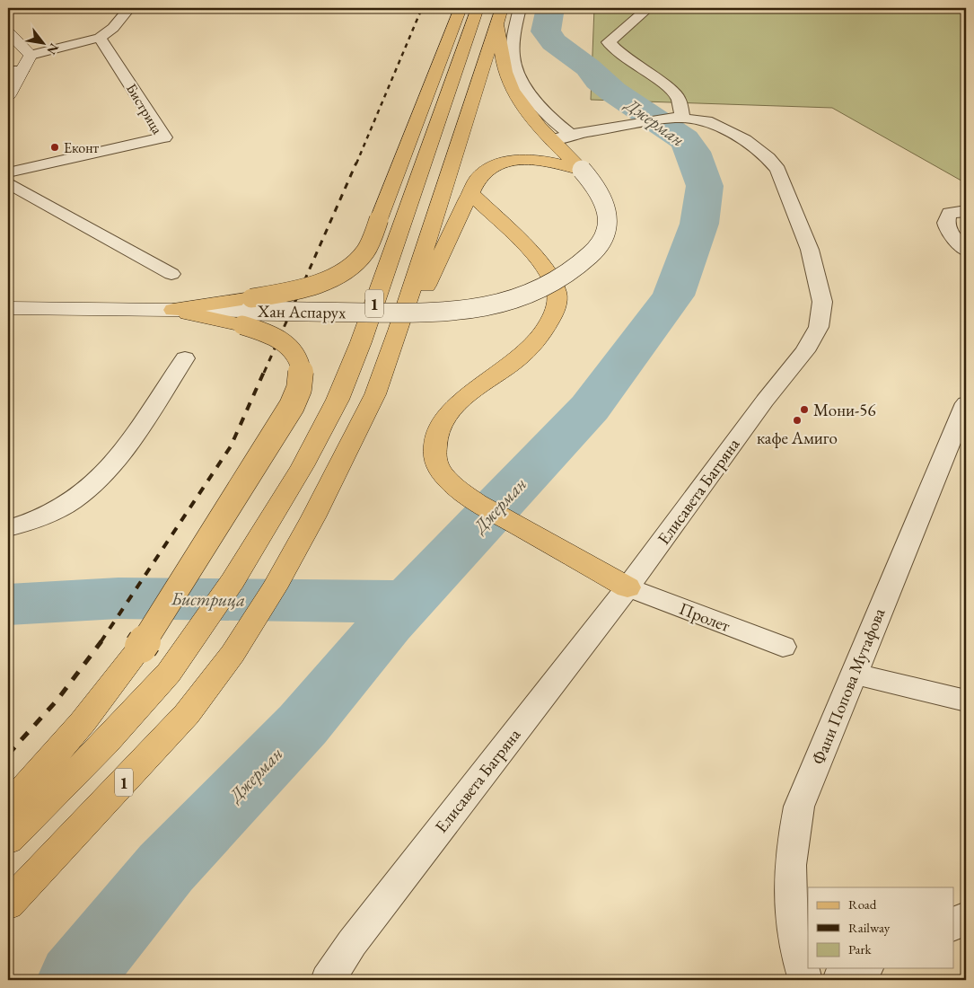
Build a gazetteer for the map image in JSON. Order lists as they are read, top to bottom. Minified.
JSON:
{"streets":{"main road":["1"],"street":["Бистрица","Хан Аспарух","Елисавета Багряна","Пролет","Фани Попова Мутафова"]},"crossings":[["Елисавета Багряна","Пролет"]],"water":["Джерман","Бистрица"],"places":["Еконт","Мони-56","кафе Амиго"],"legend":["Road","Railway","Park"],"north":"bottom right"}
